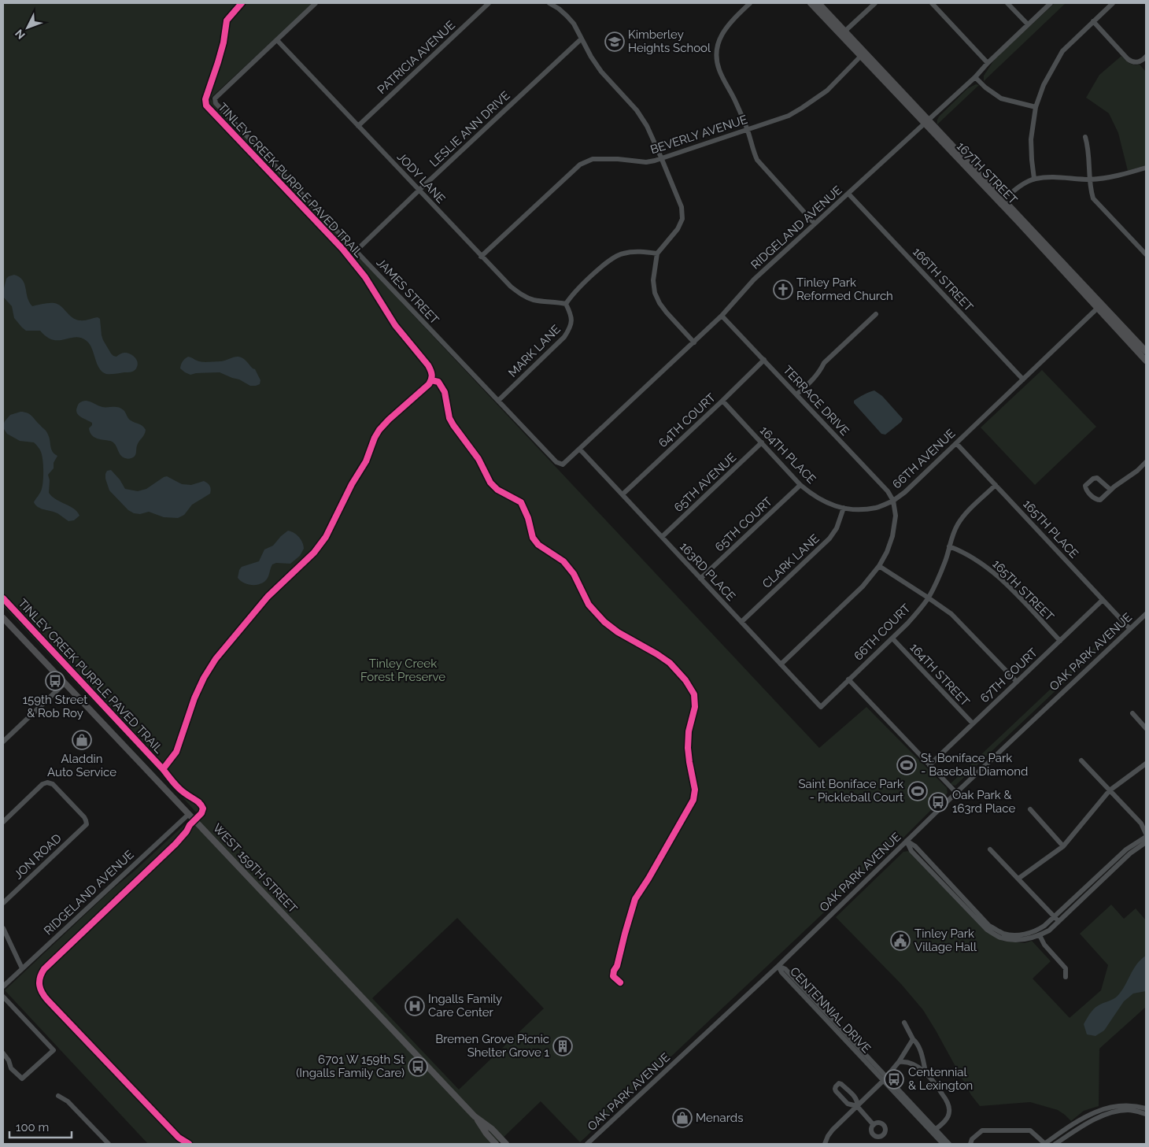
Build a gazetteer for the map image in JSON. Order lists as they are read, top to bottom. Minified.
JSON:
{"streets":{"main road":["167TH STREET","WEST 159TH STREET"],"street":["PATRICIA AVENUE","LESLIE ANN DRIVE","BEVERLY AVENUE","JODY LANE","RIDGELAND AVENUE","166TH STREET","JAMES STREET","MARK LANE","TERRACE DRIVE","64TH COURT","164TH PLACE","66TH AVENUE","65TH AVENUE","65TH COURT","165TH PLACE","CLARK LANE","163RD PLACE","165TH STREET","66TH COURT","OAK PARK AVENUE","164TH STREET","67TH COURT","JON ROAD","CENTENNIAL DRIVE"],"cycle path":["TINLEY CREEK PURPLE PAVED TRAIL"]},"crossings":[["PATRICIA AVENUE","JODY LANE"],["LESLIE ANN DRIVE","JODY LANE"],["LESLIE ANN DRIVE","JAMES STREET"],["BEVERLY AVENUE","167TH STREET"],["BEVERLY AVENUE","JODY LANE"],["167TH STREET","RIDGELAND AVENUE"],["167TH STREET","66TH AVENUE"],["JODY LANE","JAMES STREET"],["JODY LANE","MARK LANE"],["RIDGELAND AVENUE","166TH STREET"],["RIDGELAND AVENUE","JAMES STREET"],["RIDGELAND AVENUE","TERRACE DRIVE"],["RIDGELAND AVENUE","163RD PLACE"],["RIDGELAND AVENUE","WEST 159TH STREET"],["166TH STREET","66TH AVENUE"],["JAMES STREET","MARK LANE"],["TERRACE DRIVE","64TH COURT"],["TERRACE DRIVE","164TH PLACE"],["TERRACE DRIVE","66TH AVENUE"],["64TH COURT","164TH PLACE"],["64TH COURT","163RD PLACE"],["164TH PLACE","66TH AVENUE"],["164TH PLACE","65TH AVENUE"],["164TH PLACE","65TH COURT"],["164TH PLACE","CLARK LANE"],["66TH AVENUE","165TH PLACE"],["66TH AVENUE","163RD PLACE"],["65TH AVENUE","163RD PLACE"],["65TH COURT","163RD PLACE"],["165TH PLACE","66TH COURT"],["165TH PLACE","OAK PARK AVENUE"],["165TH PLACE","67TH COURT"],["CLARK LANE","163RD PLACE"],["163RD PLACE","66TH COURT"],["165TH STREET","66TH COURT"],["165TH STREET","67TH COURT"],["66TH COURT","164TH STREET"],["OAK PARK AVENUE","CENTENNIAL DRIVE"],["164TH STREET","67TH COURT"]],"parks":["Tinley Creek Forest Preserve"],"places":{"school or university":["Kimberley Heights School"],"church":["Tinley Park Reformed Church"],"bus stop":["159th Street & Rob Roy","Oak Park & 163rd Place","6701 W 159th St (Ingalls Family Care)","Centennial & Lexington"],"shop":["Aladdin Auto Service","Menards"],"sports":["St. Boniface Park - Baseball Diamond","Saint Boniface Park - Pickleball Court"],"public building":["Tinley Park Village Hall"],"hospital":["Ingalls Family Care Center"],"building":["Bremen Grove Picnic Shelter Grove 1"]},"scale_bar":"100 m","north":"bottom left"}
